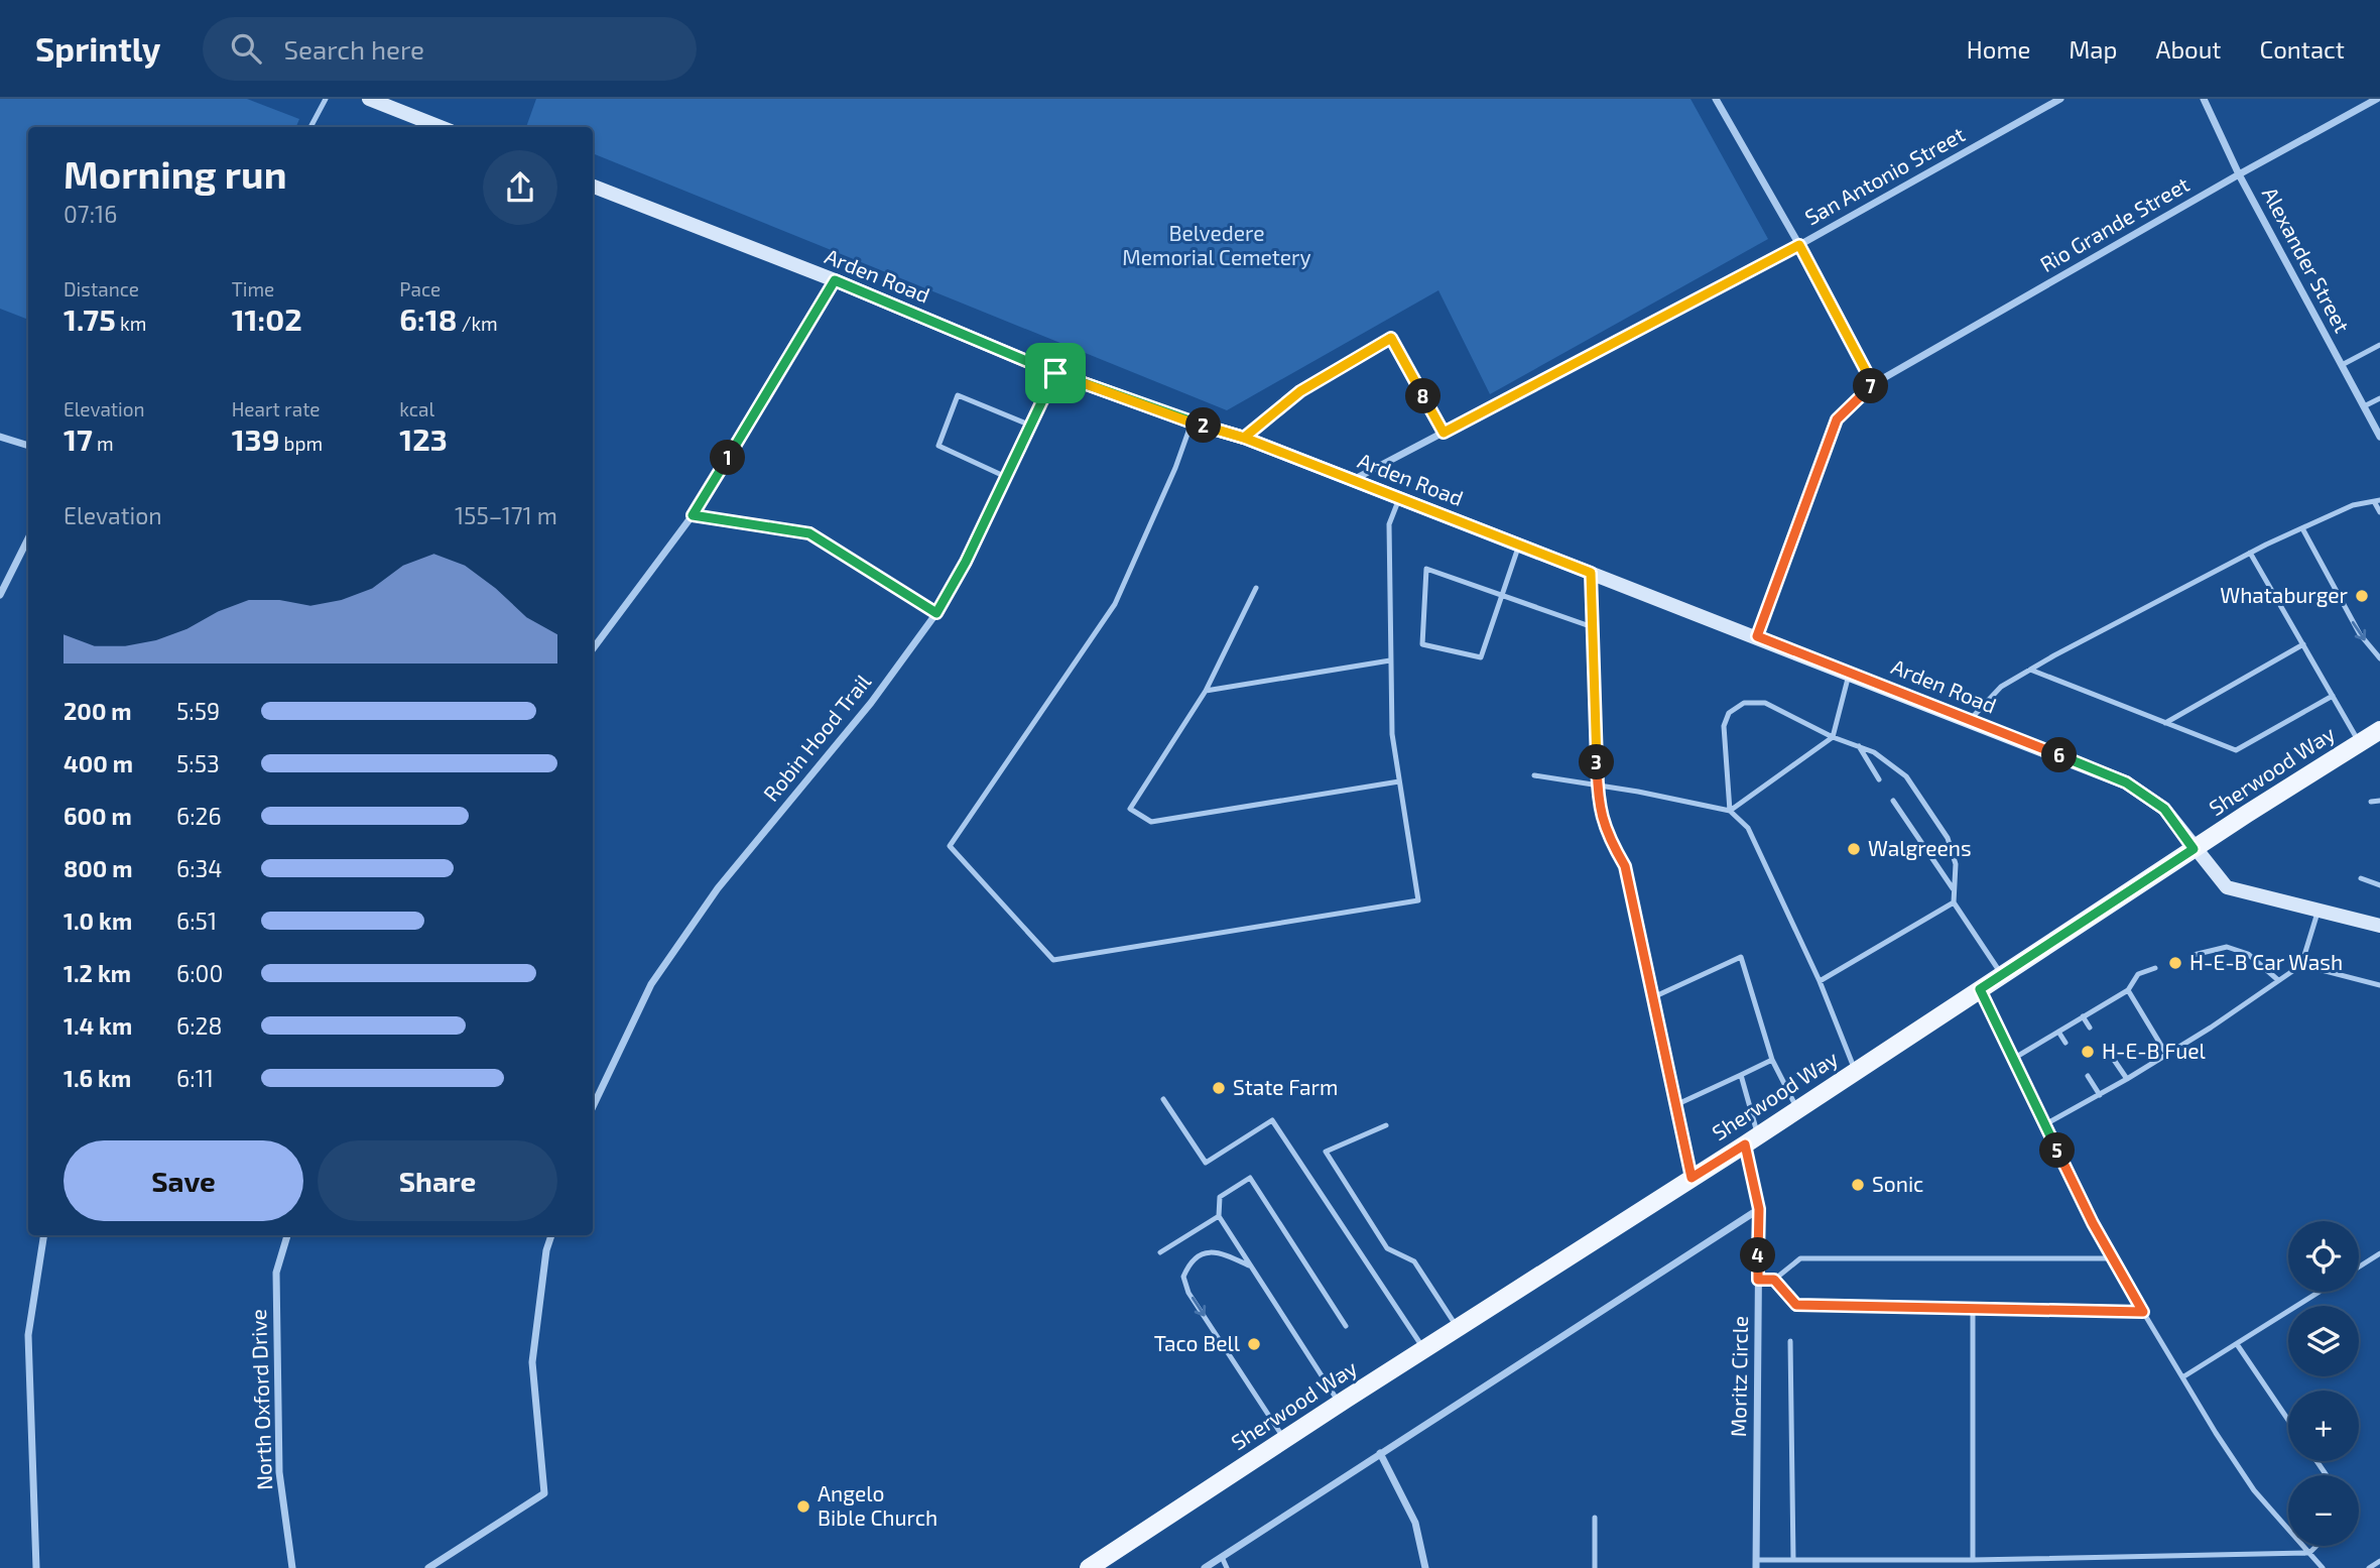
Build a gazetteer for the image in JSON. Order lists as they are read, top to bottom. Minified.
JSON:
{"streets":{"main road":["Arden Road","Sherwood Way"],"street":["San Antonio Street","Rio Grande Street","Alexander Street","Robin Hood Trail","Moritz Circle","North Oxford Drive"]},"crossings":[["San Antonio Street","Arden Road"],["Rio Grande Street","Alexander Street"],["Rio Grande Street","Arden Road"],["Arden Road","Robin Hood Trail"],["Arden Road","Sherwood Way"],["Sherwood Way","Moritz Circle"]],"parks":["Belvedere Memorial Cemetery"],"places":["Whataburger","Walgreens","H-E-B Car Wash","H-E-B Fuel","State Farm","Sonic","Taco Bell","Angelo Bible Church"],"page":{"header":"Sprintly","search":"Search here","nav":["Home","Map","About","Contact"],"heading":["Morning run","07:16"],"stats":[["Distance","1.75 km"],["Time","11:02"],["Pace","6:18 /km"],["Elevation","17 m"],["Heart rate","139 bpm"],["kcal","123"]],"pins":["7","8","2","1","6","3","5","4"],"chart":["Elevation","155–171 m"],"list":[{"name":"200 m","note":"5:59"},{"name":"400 m","note":"5:53"},{"name":"600 m","note":"6:26"},{"name":"800 m","note":"6:34"},{"name":"1.0 km","note":"6:51"},{"name":"1.2 km","note":"6:00"},{"name":"1.4 km","note":"6:28"},{"name":"1.6 km","note":"6:11"}],"buttons":["Save","Share"],"map_buttons":["+","−"]}}
